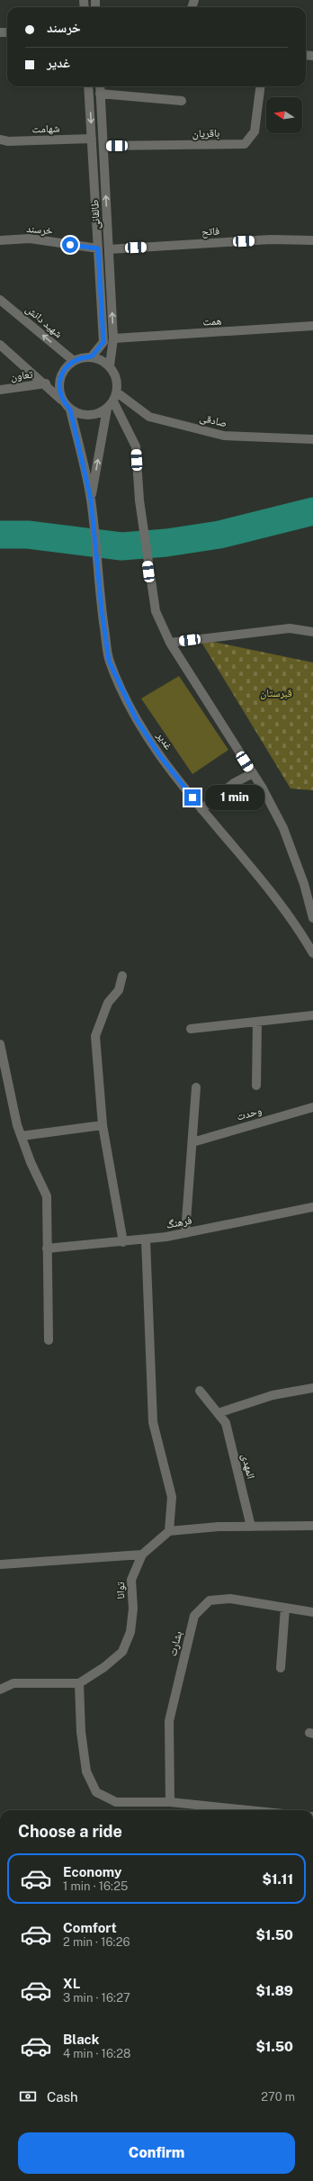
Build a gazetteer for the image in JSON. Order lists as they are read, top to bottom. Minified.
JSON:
{"streets":{"street":["شهامت","باقریان","طالقانی","خرسند","فاتح","شهید دانش","همت","تعاون","صادقی","غدیر","وحدت","فرهنگ","المهدی","توانا","بشارت"]},"crossings":[["شهامت","طالقانی"],["باقریان","طالقانی"],["طالقانی","خرسند"],["طالقانی","فاتح"],["طالقانی","شهید دانش"],["طالقانی","همت"],["طالقانی","صادقی"],["شهید دانش","صادقی"]],"parks":["قبرستان"],"north":"left","page":{"banner":["خرسند","غدیر"],"bubble":"1 min","heading":"Choose a ride","list":[{"name":"Economy","note":"1 min · 16:25","value":"$1.11"},{"name":"Comfort","note":"2 min · 16:26","value":"$1.50"},{"name":"XL","note":"3 min · 16:27","value":"$1.89"},{"name":"Black","note":"4 min · 16:28","value":"$1.50"}],"pay":["Cash","270 m"],"buttons":"Confirm"}}
